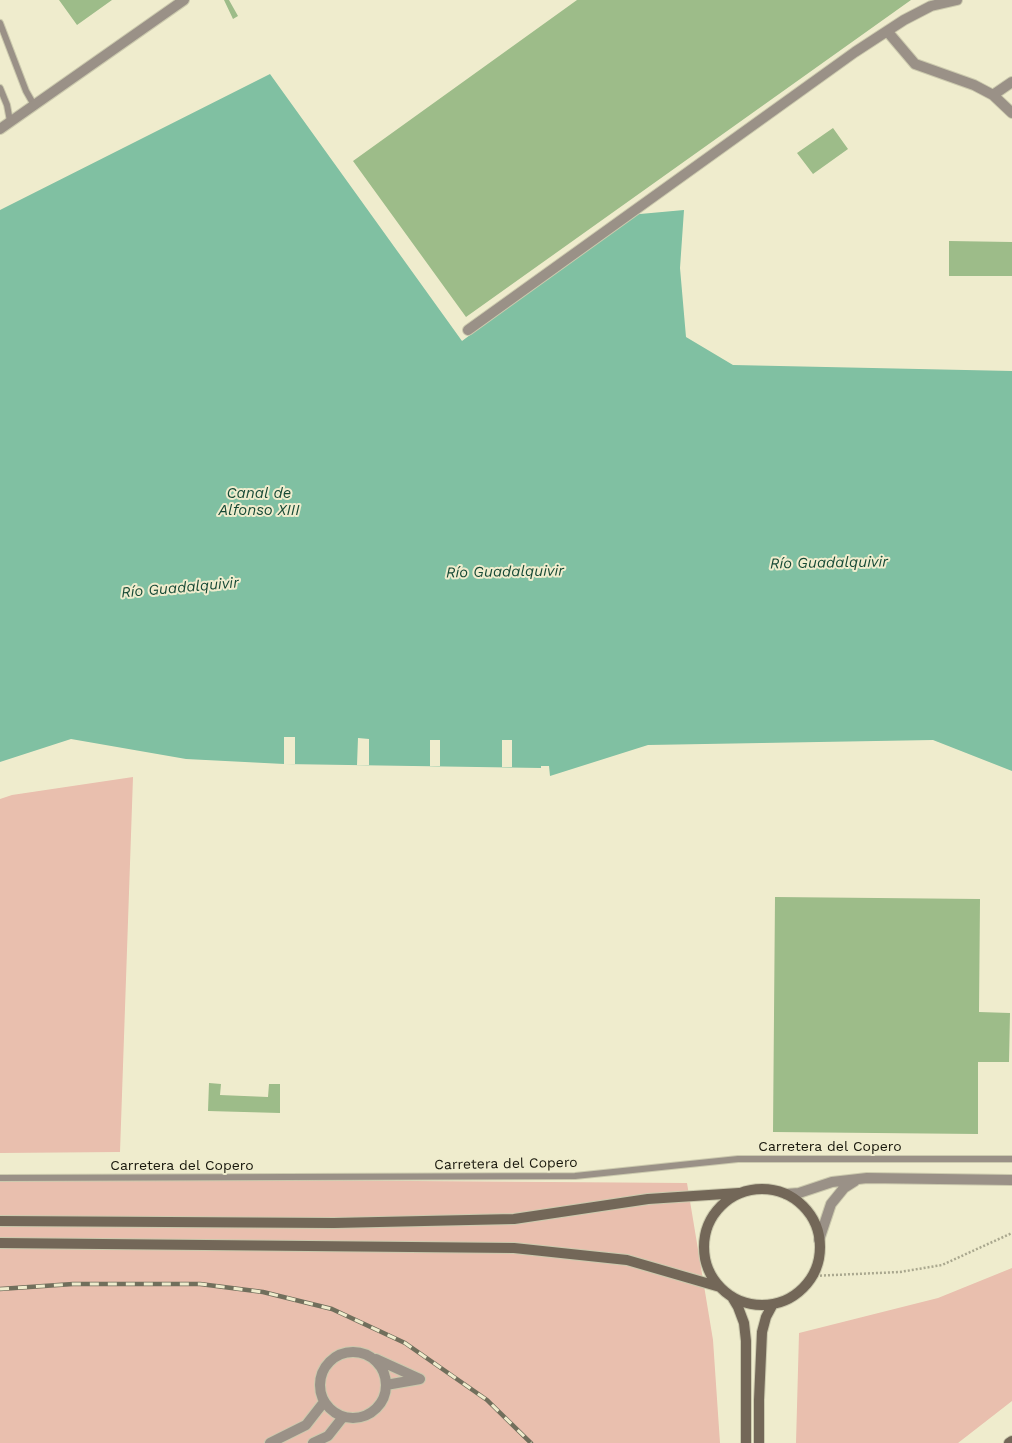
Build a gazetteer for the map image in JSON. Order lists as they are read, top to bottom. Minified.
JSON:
{"streets":{"lane":["Carretera del Copero"]},"water":["Canal de Alfonso XIII","Río Guadalquivir"]}
